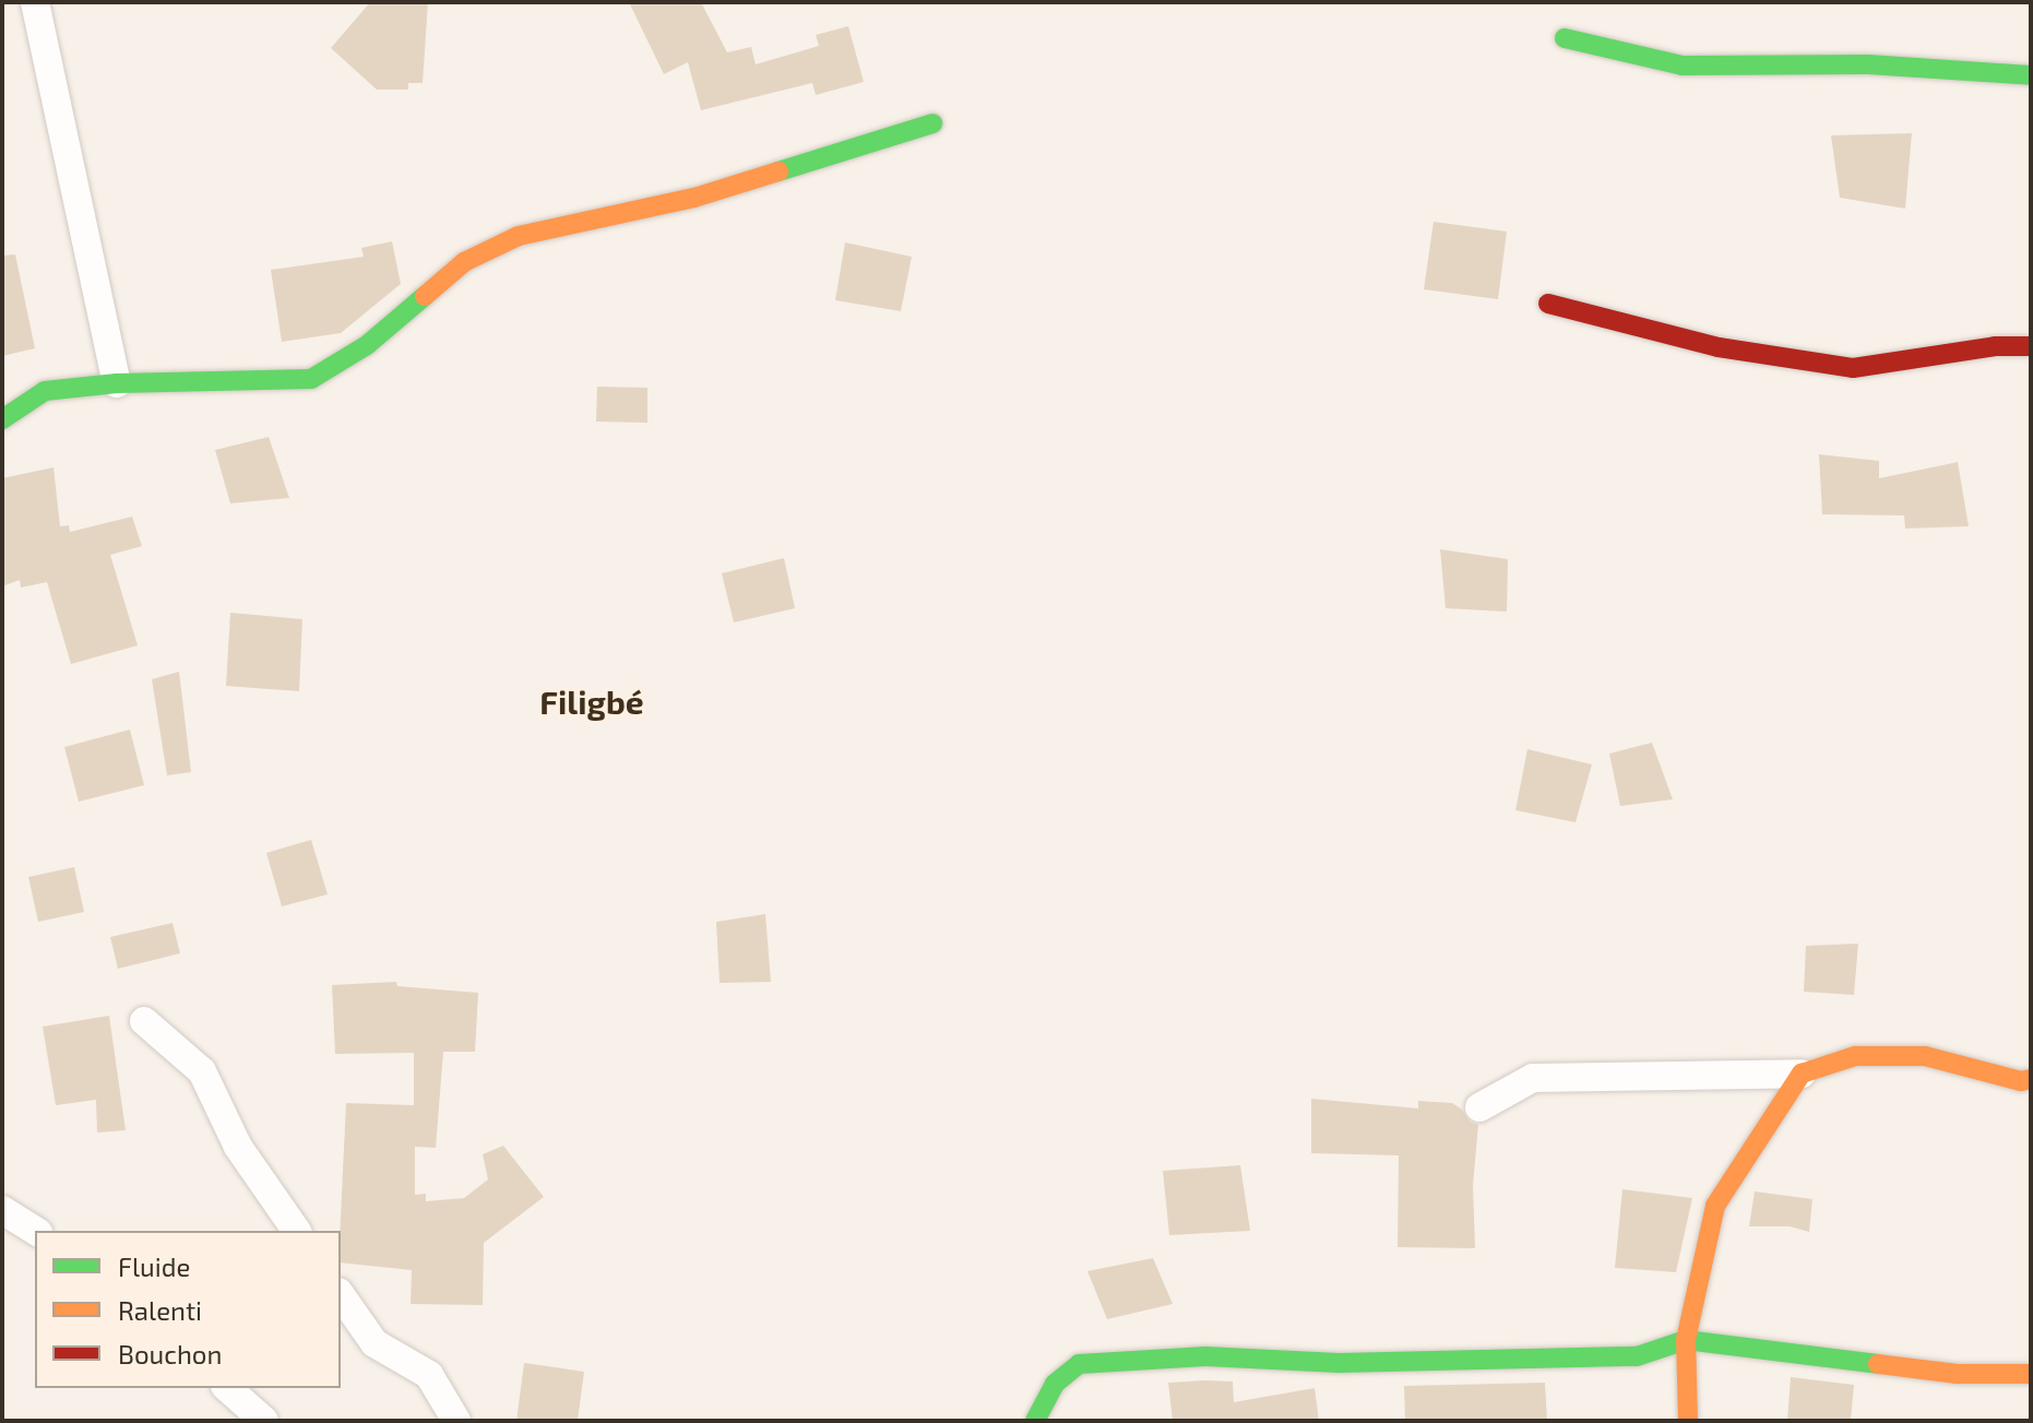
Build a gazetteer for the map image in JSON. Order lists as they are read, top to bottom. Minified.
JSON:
{"districts":["Filigbé"],"legend":["Fluide","Ralenti","Bouchon"]}
